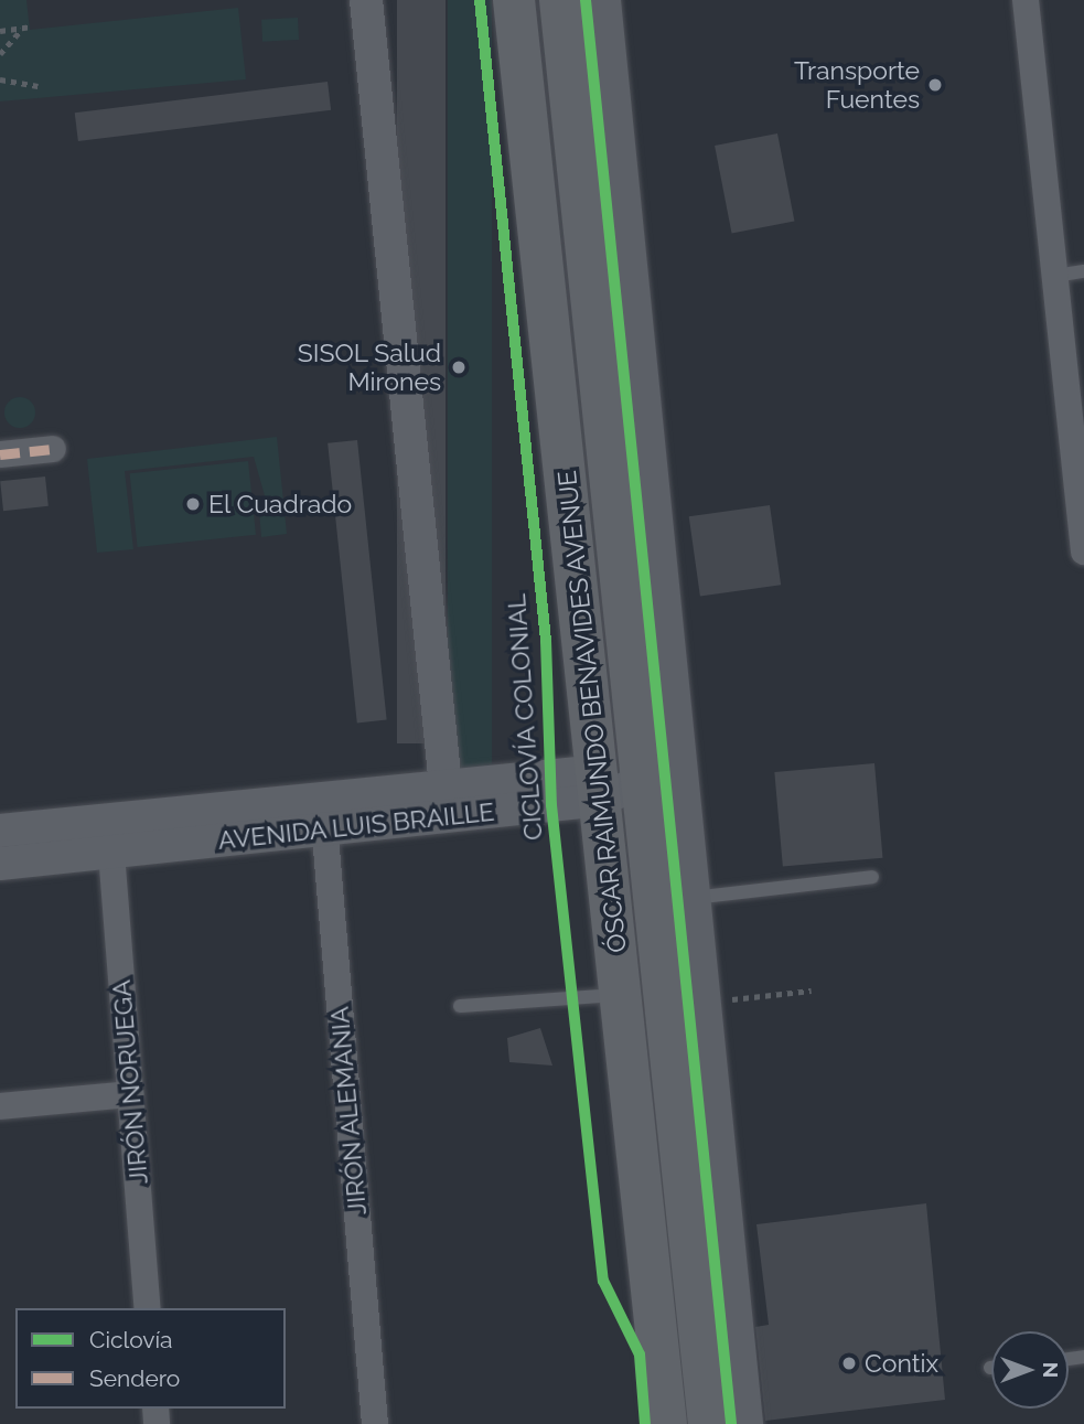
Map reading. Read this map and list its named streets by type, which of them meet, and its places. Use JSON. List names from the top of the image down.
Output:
{
  "streets": {
    "main road": ["ÓSCAR RAIMUNDO BENAVIDES AVENUE"],
    "street": ["AVENIDA LUIS BRAILLE", "JIRÓN NORUEGA", "JIRÓN ALEMANIA"],
    "cycle path": ["CICLOVÍA COLONIAL"]
  },
  "crossings": [
    ["ÓSCAR RAIMUNDO BENAVIDES AVENUE", "AVENIDA LUIS BRAILLE"],
    ["AVENIDA LUIS BRAILLE", "JIRÓN NORUEGA"],
    ["AVENIDA LUIS BRAILLE", "JIRÓN ALEMANIA"]
  ],
  "places": [
    "Transporte Fuentes",
    "SISOL Salud Mirones",
    "El Cuadrado",
    "Contix"
  ],
  "legend": ["Ciclovía", "Sendero"],
  "north": "right"
}
